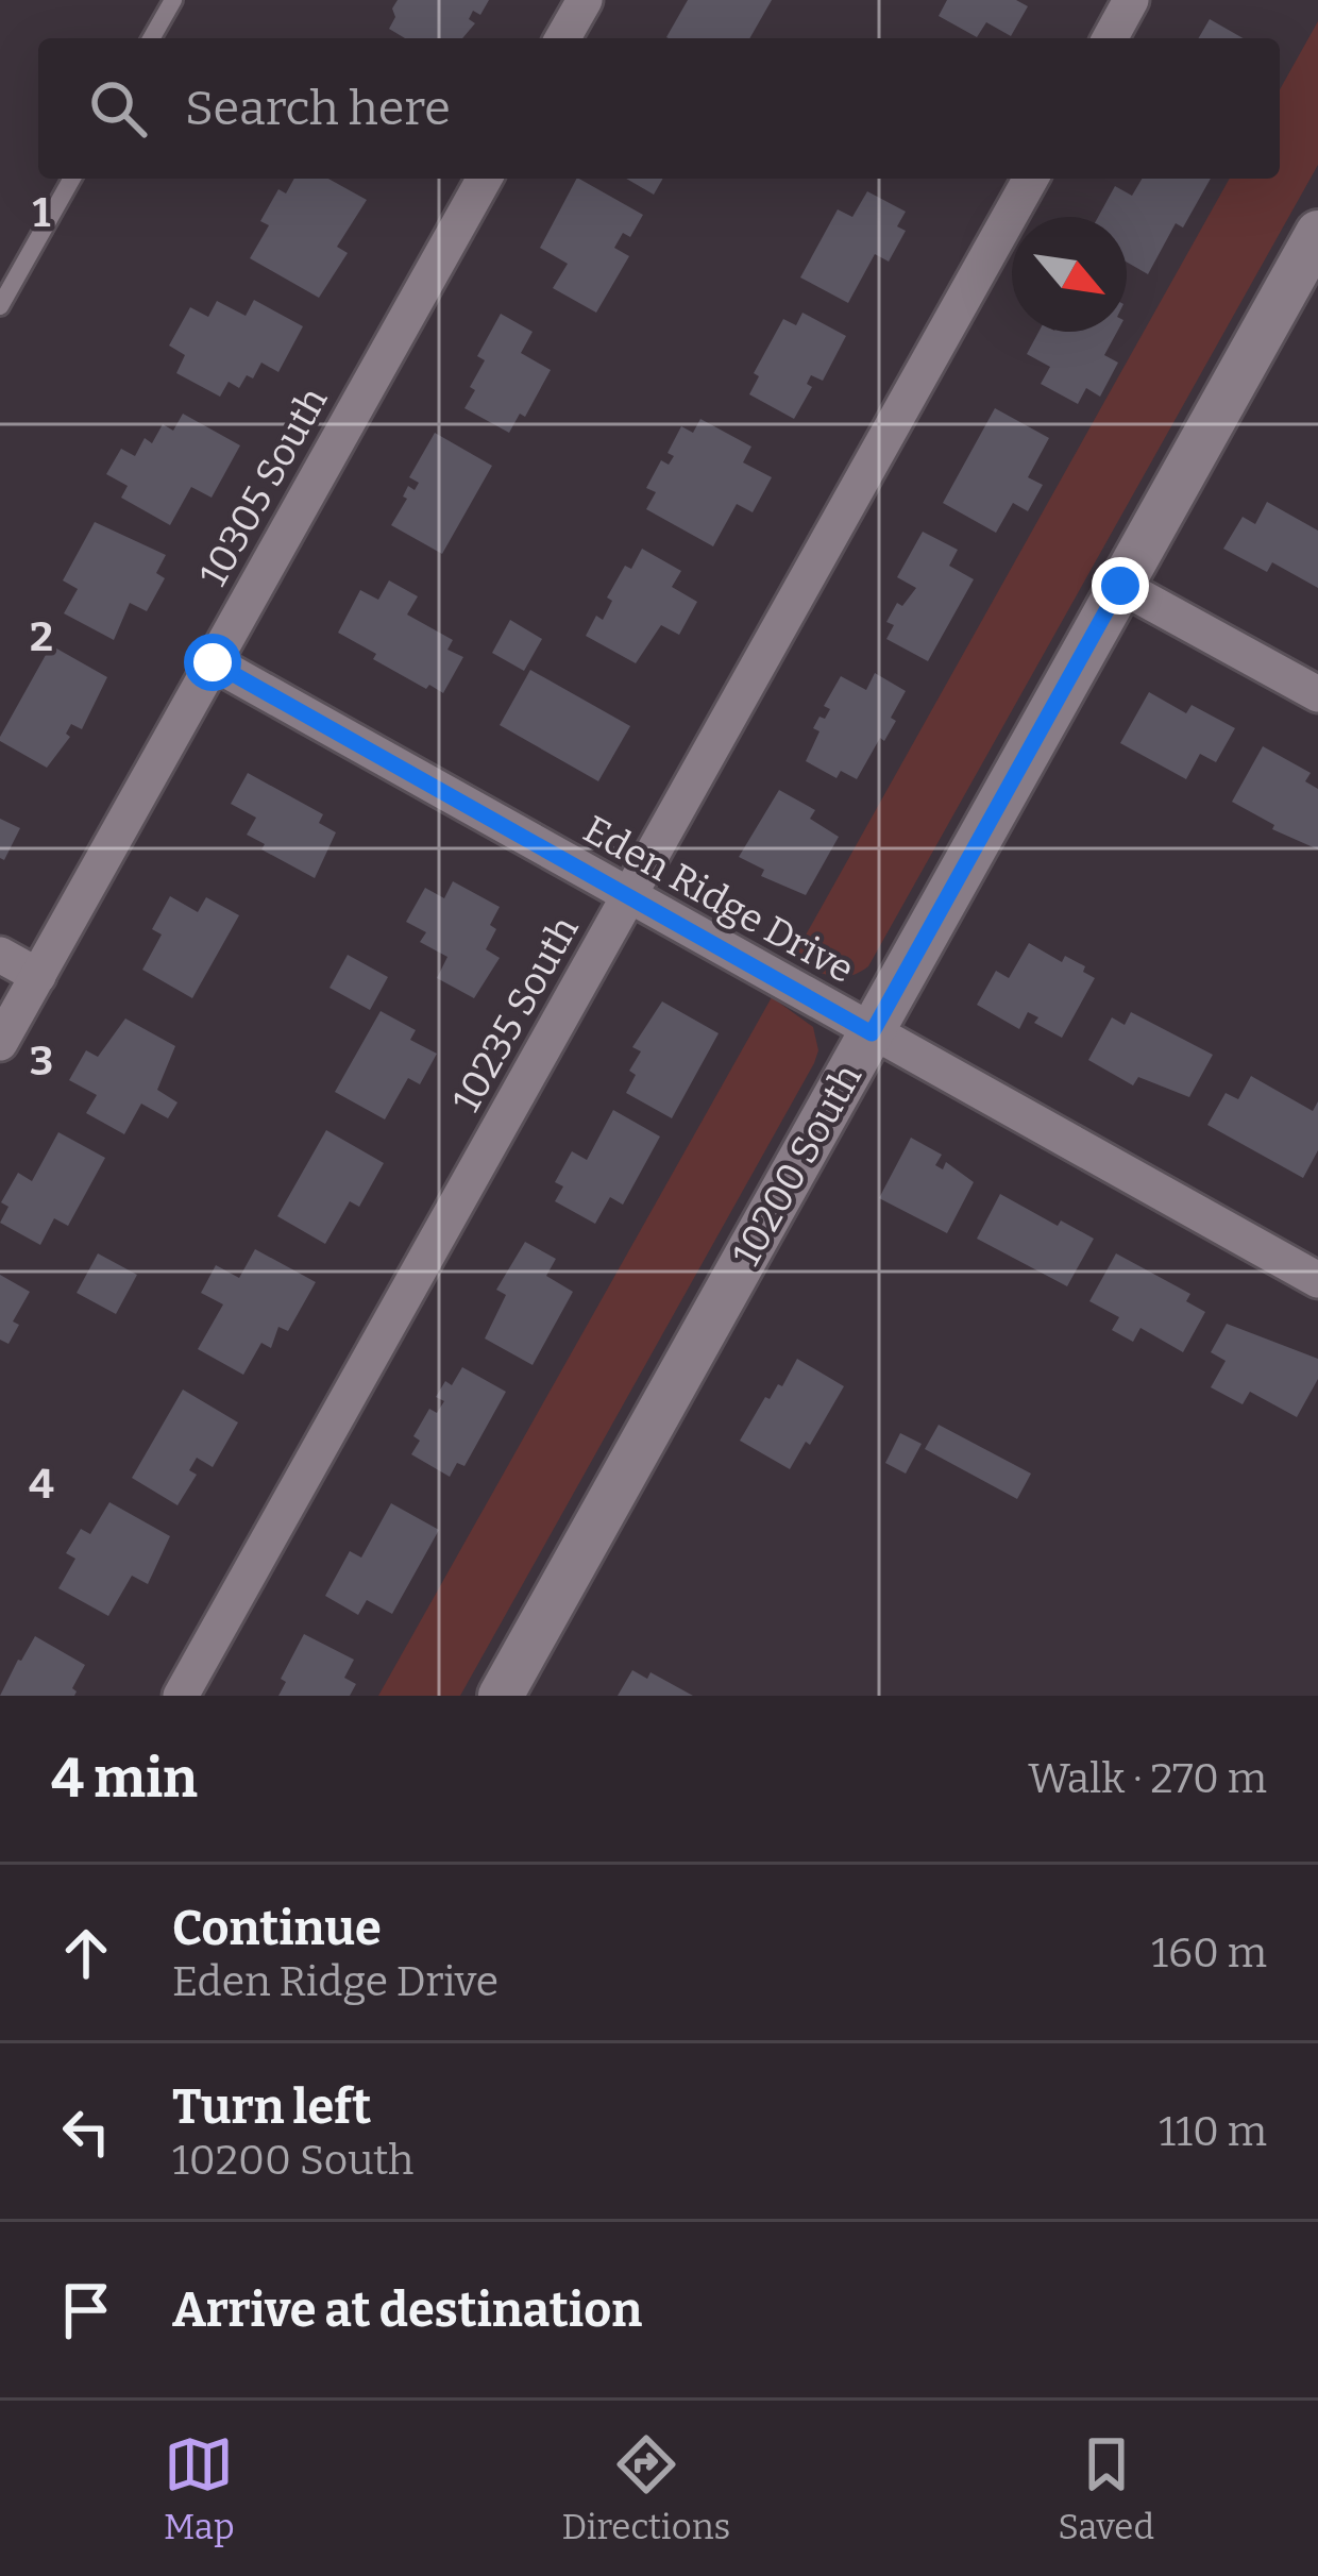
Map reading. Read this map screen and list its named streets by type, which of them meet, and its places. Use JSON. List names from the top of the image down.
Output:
{
  "streets": {
    "street": [
      "10305 South",
      "Eden Ridge Drive",
      "10235 South",
      "10200 South"
    ]
  },
  "crossings": [
    ["10305 South", "Eden Ridge Drive"],
    ["Eden Ridge Drive", "10235 South"],
    ["Eden Ridge Drive", "10200 South"]
  ],
  "north": "bottom right",
  "page": {
    "search": "Search here",
    "heading": ["4 min", "Walk · 270 m"],
    "list": [
      ["Continue", "Eden Ridge Drive", "160 m"],
      ["Turn left", "10200 South", "110 m"],
      "Arrive at destination"
    ],
    "nav": ["Map", "Directions", "Saved"]
  },
  "grid": {
    "rows": [
      "1",
      "2",
      "3",
      "4"
    ]
  }
}
